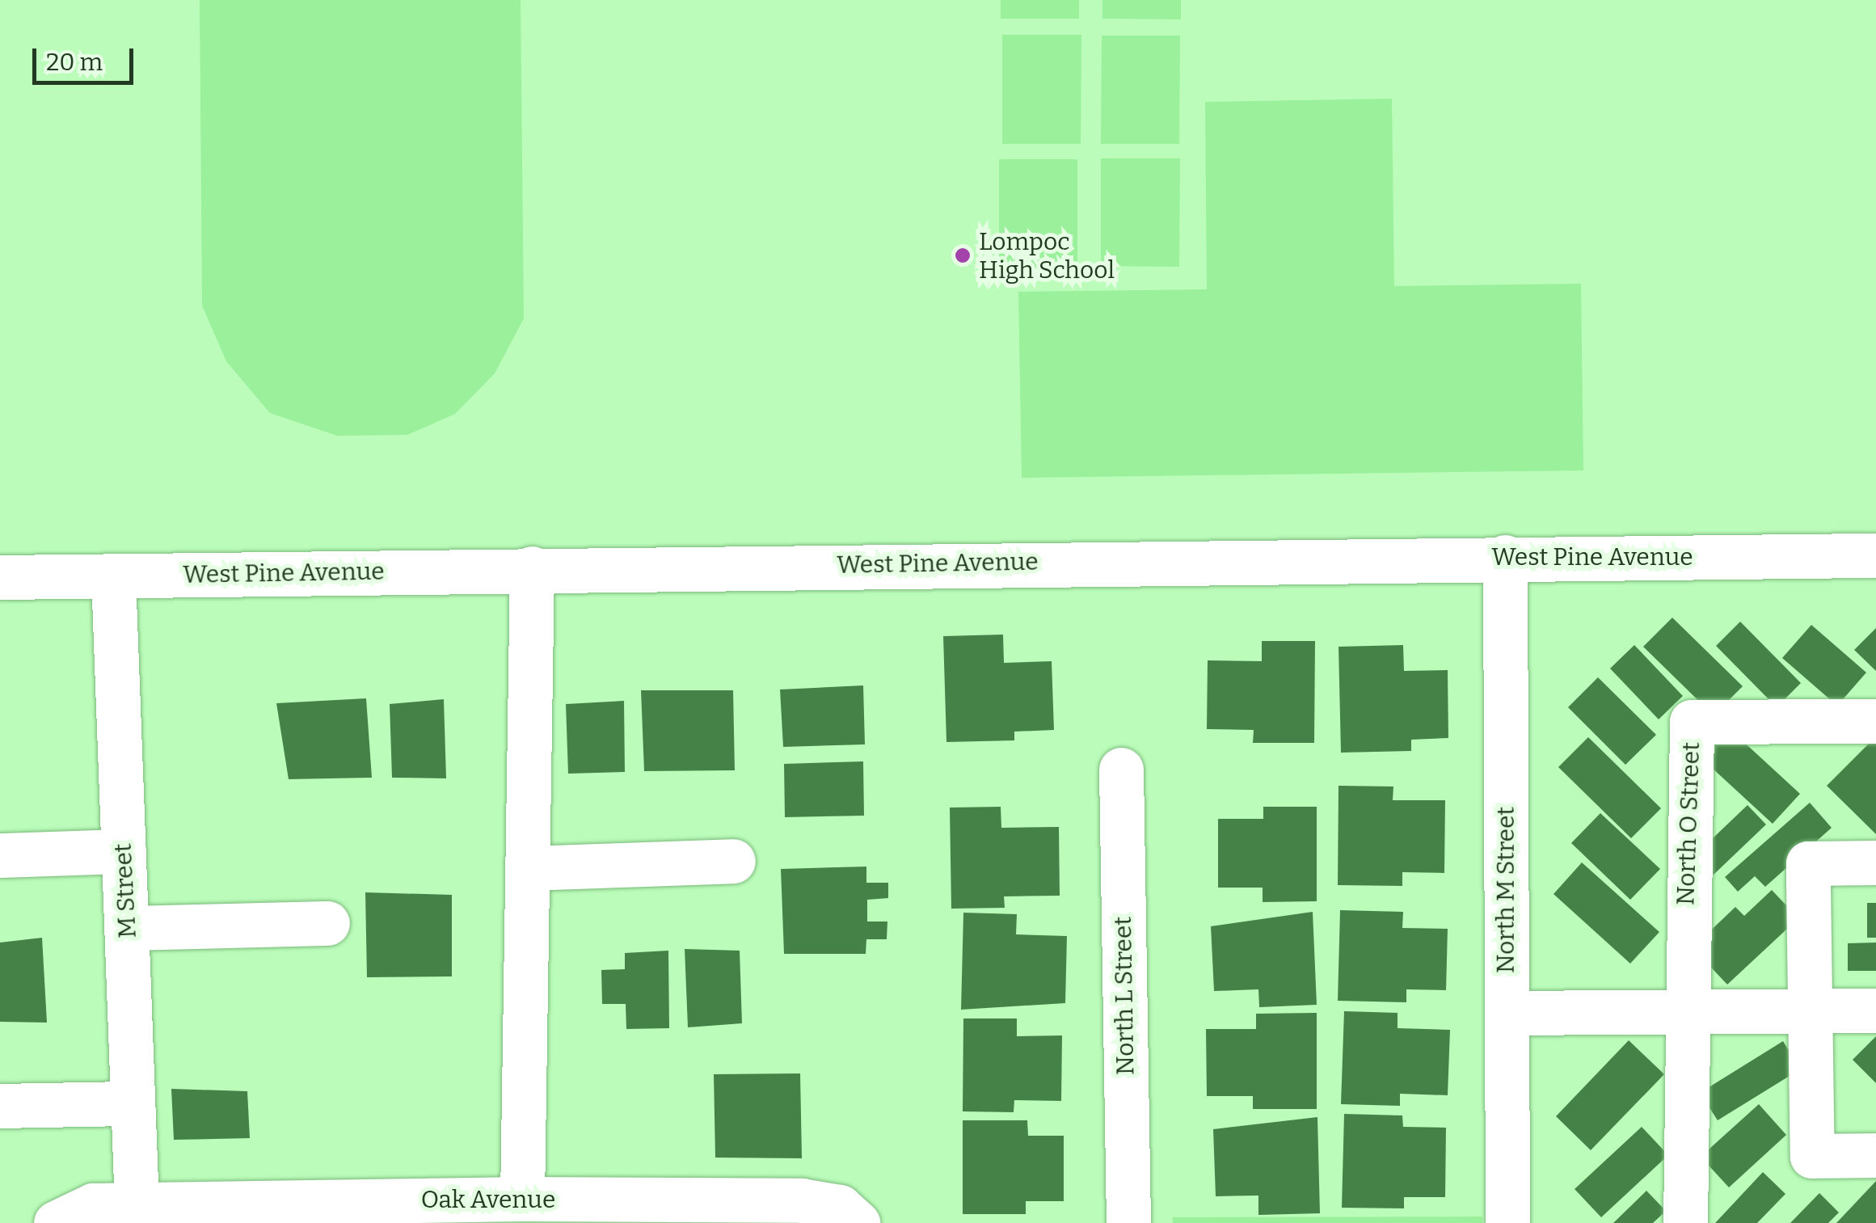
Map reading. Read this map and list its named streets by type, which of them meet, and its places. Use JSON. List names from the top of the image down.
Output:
{
  "streets": {
    "street": [
      "West Pine Avenue",
      "North O Street",
      "North M Street",
      "M Street",
      "North L Street",
      "Oak Avenue"
    ]
  },
  "crossings": [
    ["West Pine Avenue", "North M Street"],
    ["West Pine Avenue", "M Street"],
    ["M Street", "Oak Avenue"]
  ],
  "places": ["Lompoc High School"],
  "scale_bar": "20 m"
}
